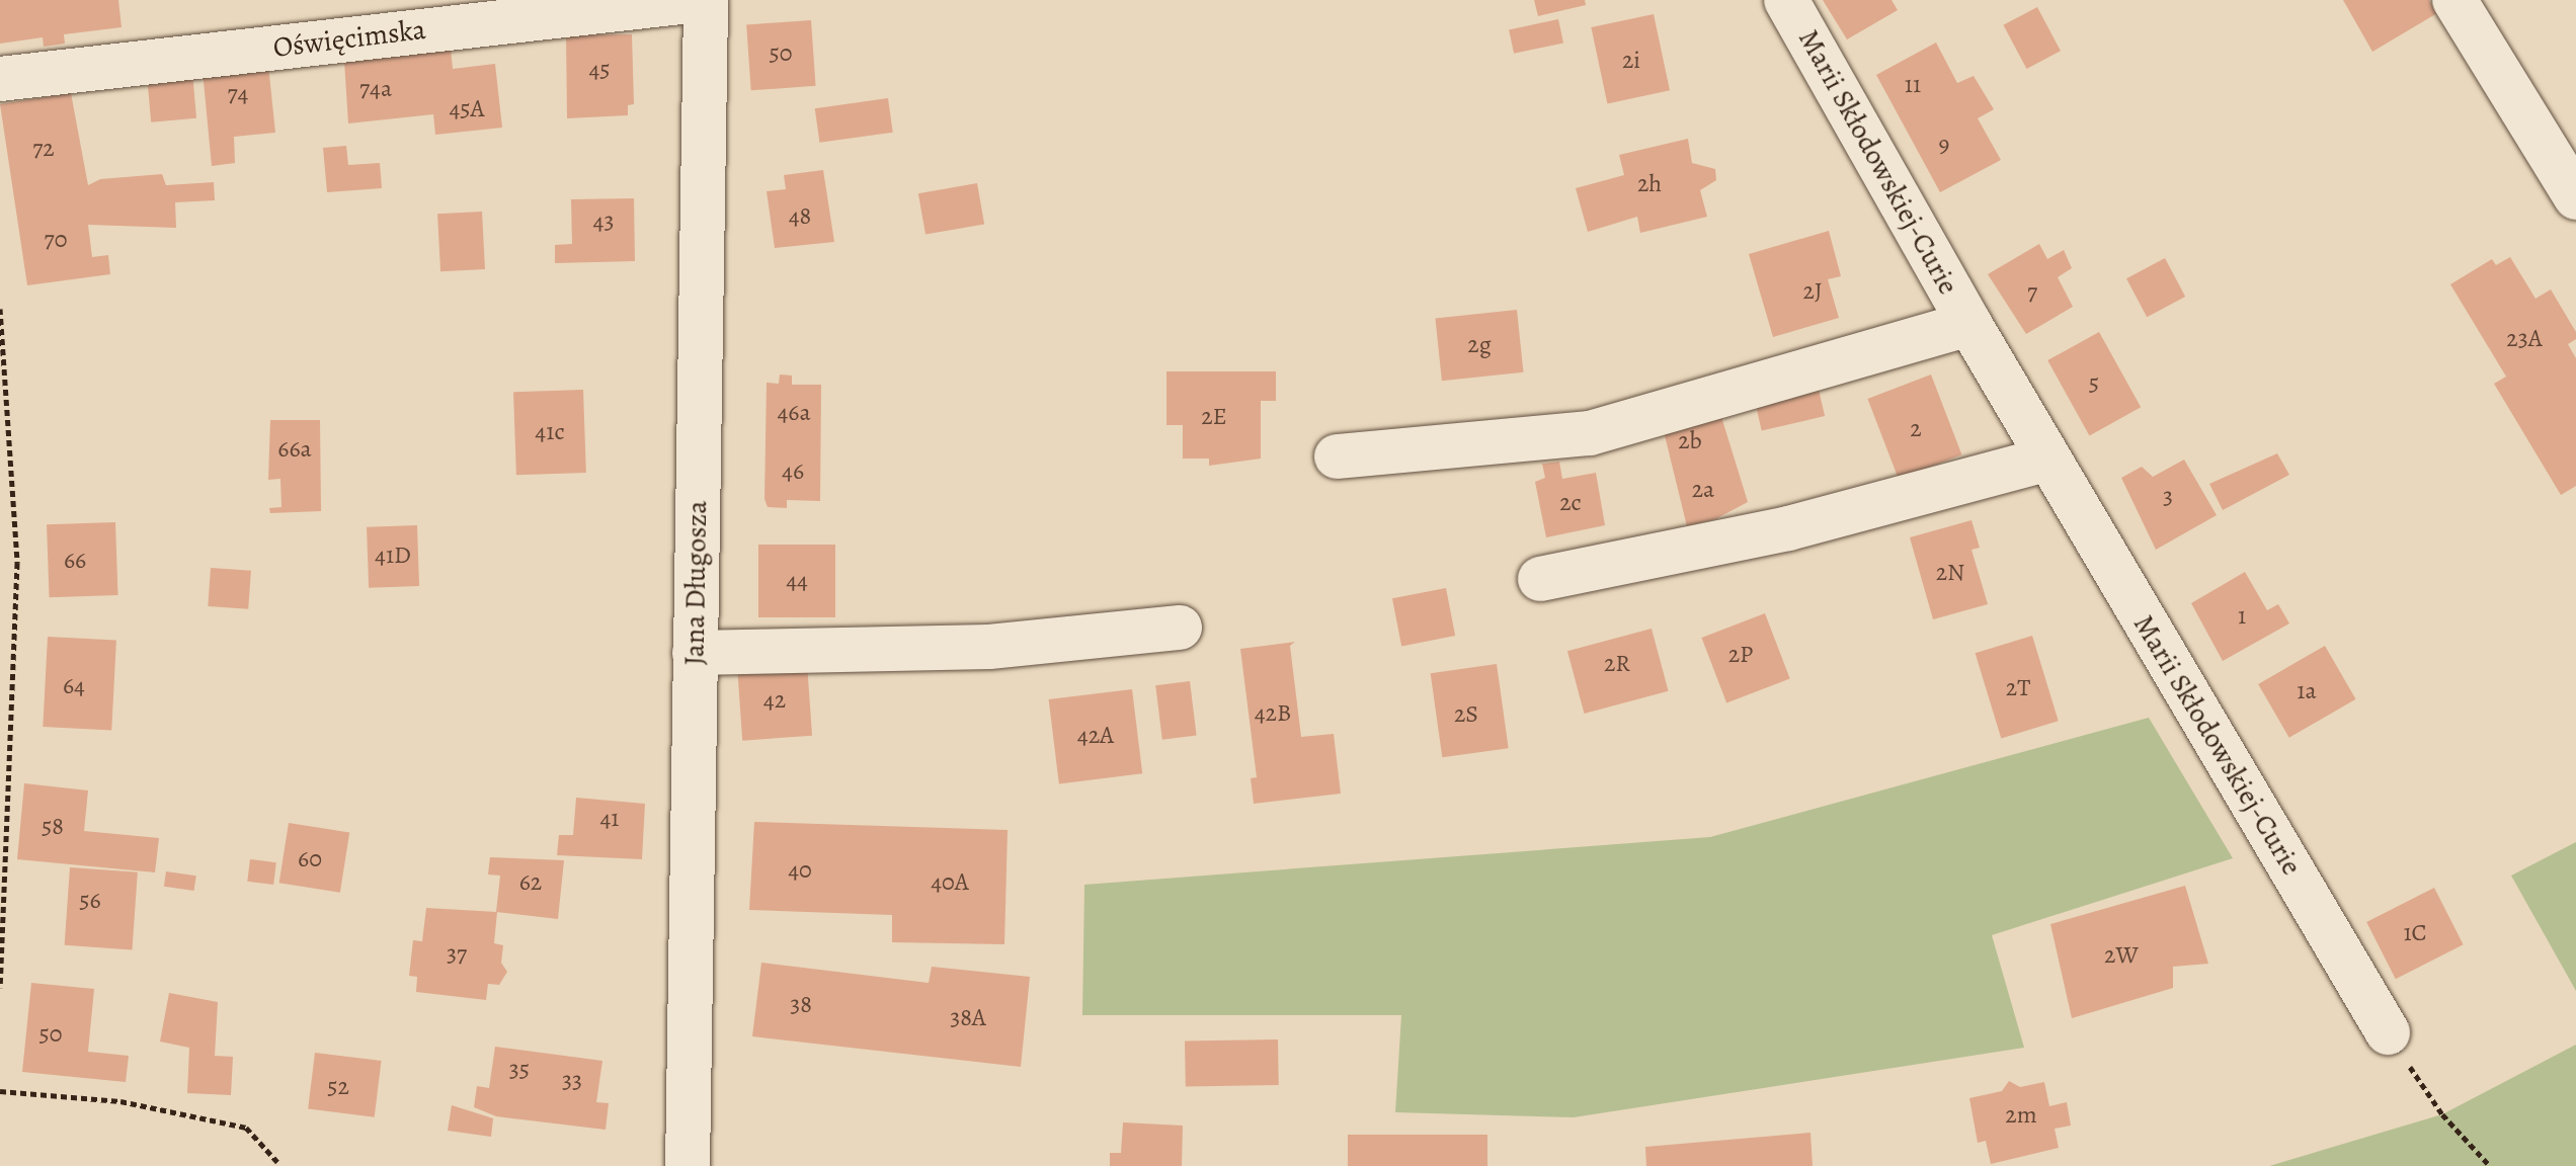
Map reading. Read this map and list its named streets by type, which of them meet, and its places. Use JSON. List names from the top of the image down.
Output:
{
  "streets": {
    "street": ["Oświęcimska", "Marii Skłodowskiej-Curie", "Jana Długosza"]
  },
  "house_numbers": [
    "50",
    "2i",
    "45",
    "11",
    "74a",
    "74",
    "45A",
    "9",
    "72",
    "2h",
    "48",
    "43",
    "70",
    "2J",
    "7",
    "23A",
    "2g",
    "5",
    "46a",
    "2E",
    "2",
    "41c",
    "2b",
    "66a",
    "46",
    "2a",
    "3",
    "2c",
    "41D",
    "66",
    "2N",
    "44",
    "1",
    "2P",
    "2R",
    "64",
    "2T",
    "1a",
    "42",
    "42B",
    "2S",
    "42A",
    "41",
    "58",
    "60",
    "40",
    "62",
    "40A",
    "56",
    "1C",
    "37",
    "2W",
    "38",
    "38A",
    "50",
    "35",
    "33",
    "52",
    "2m"
  ]
}
